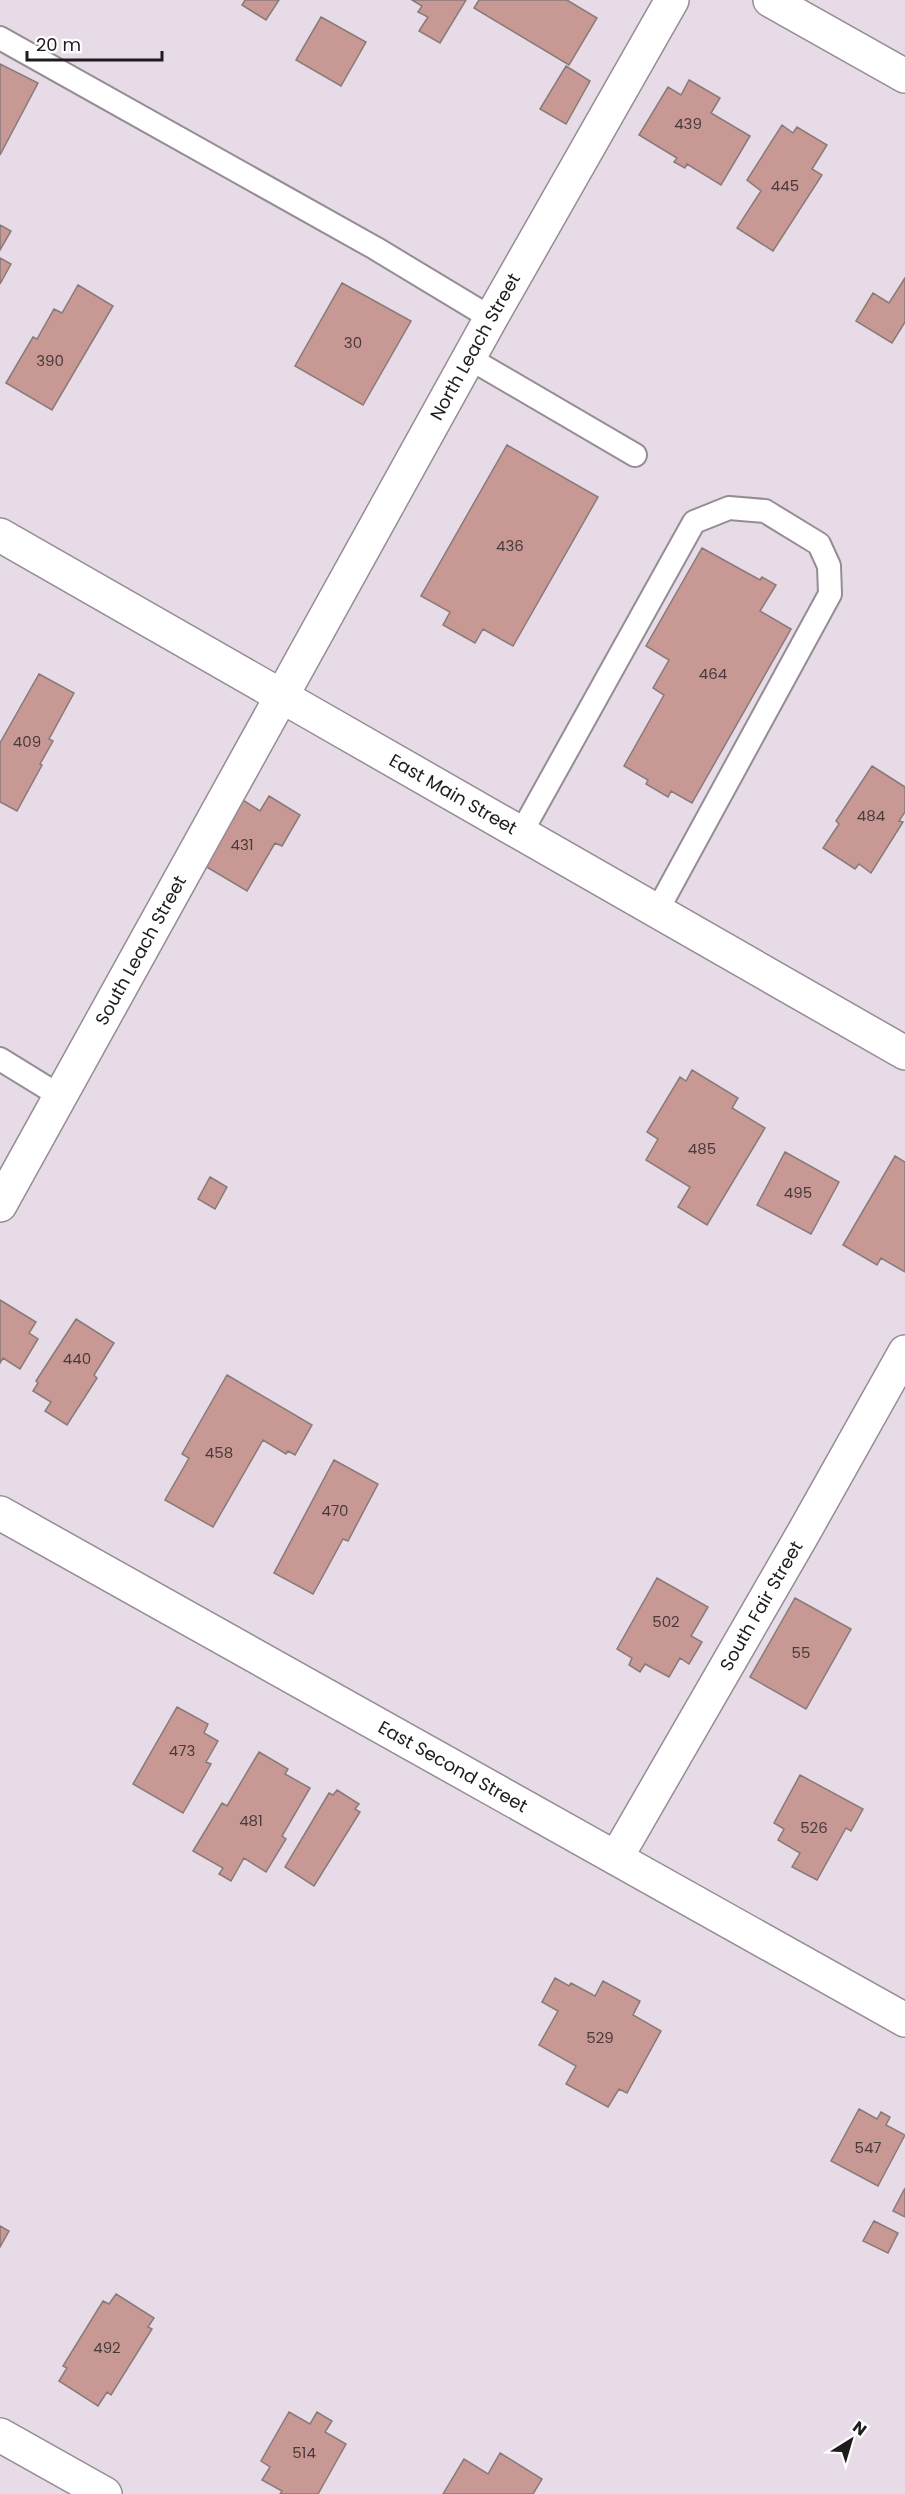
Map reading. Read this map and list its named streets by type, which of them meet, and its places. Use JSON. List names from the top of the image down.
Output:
{
  "streets": {
    "street": [
      "North Leach Street",
      "East Main Street",
      "South Leach Street",
      "South Fair Street",
      "East Second Street"
    ]
  },
  "crossings": [
    ["North Leach Street", "East Main Street"],
    ["North Leach Street", "South Leach Street"],
    ["East Main Street", "South Leach Street"],
    ["South Fair Street", "East Second Street"]
  ],
  "house_numbers": [
    "439",
    "445",
    "30",
    "390",
    "436",
    "464",
    "409",
    "484",
    "431",
    "485",
    "495",
    "440",
    "458",
    "470",
    "502",
    "55",
    "473",
    "481",
    "526",
    "529",
    "547",
    "492",
    "514"
  ],
  "scale_bar": "20 m",
  "north": "top right"
}
